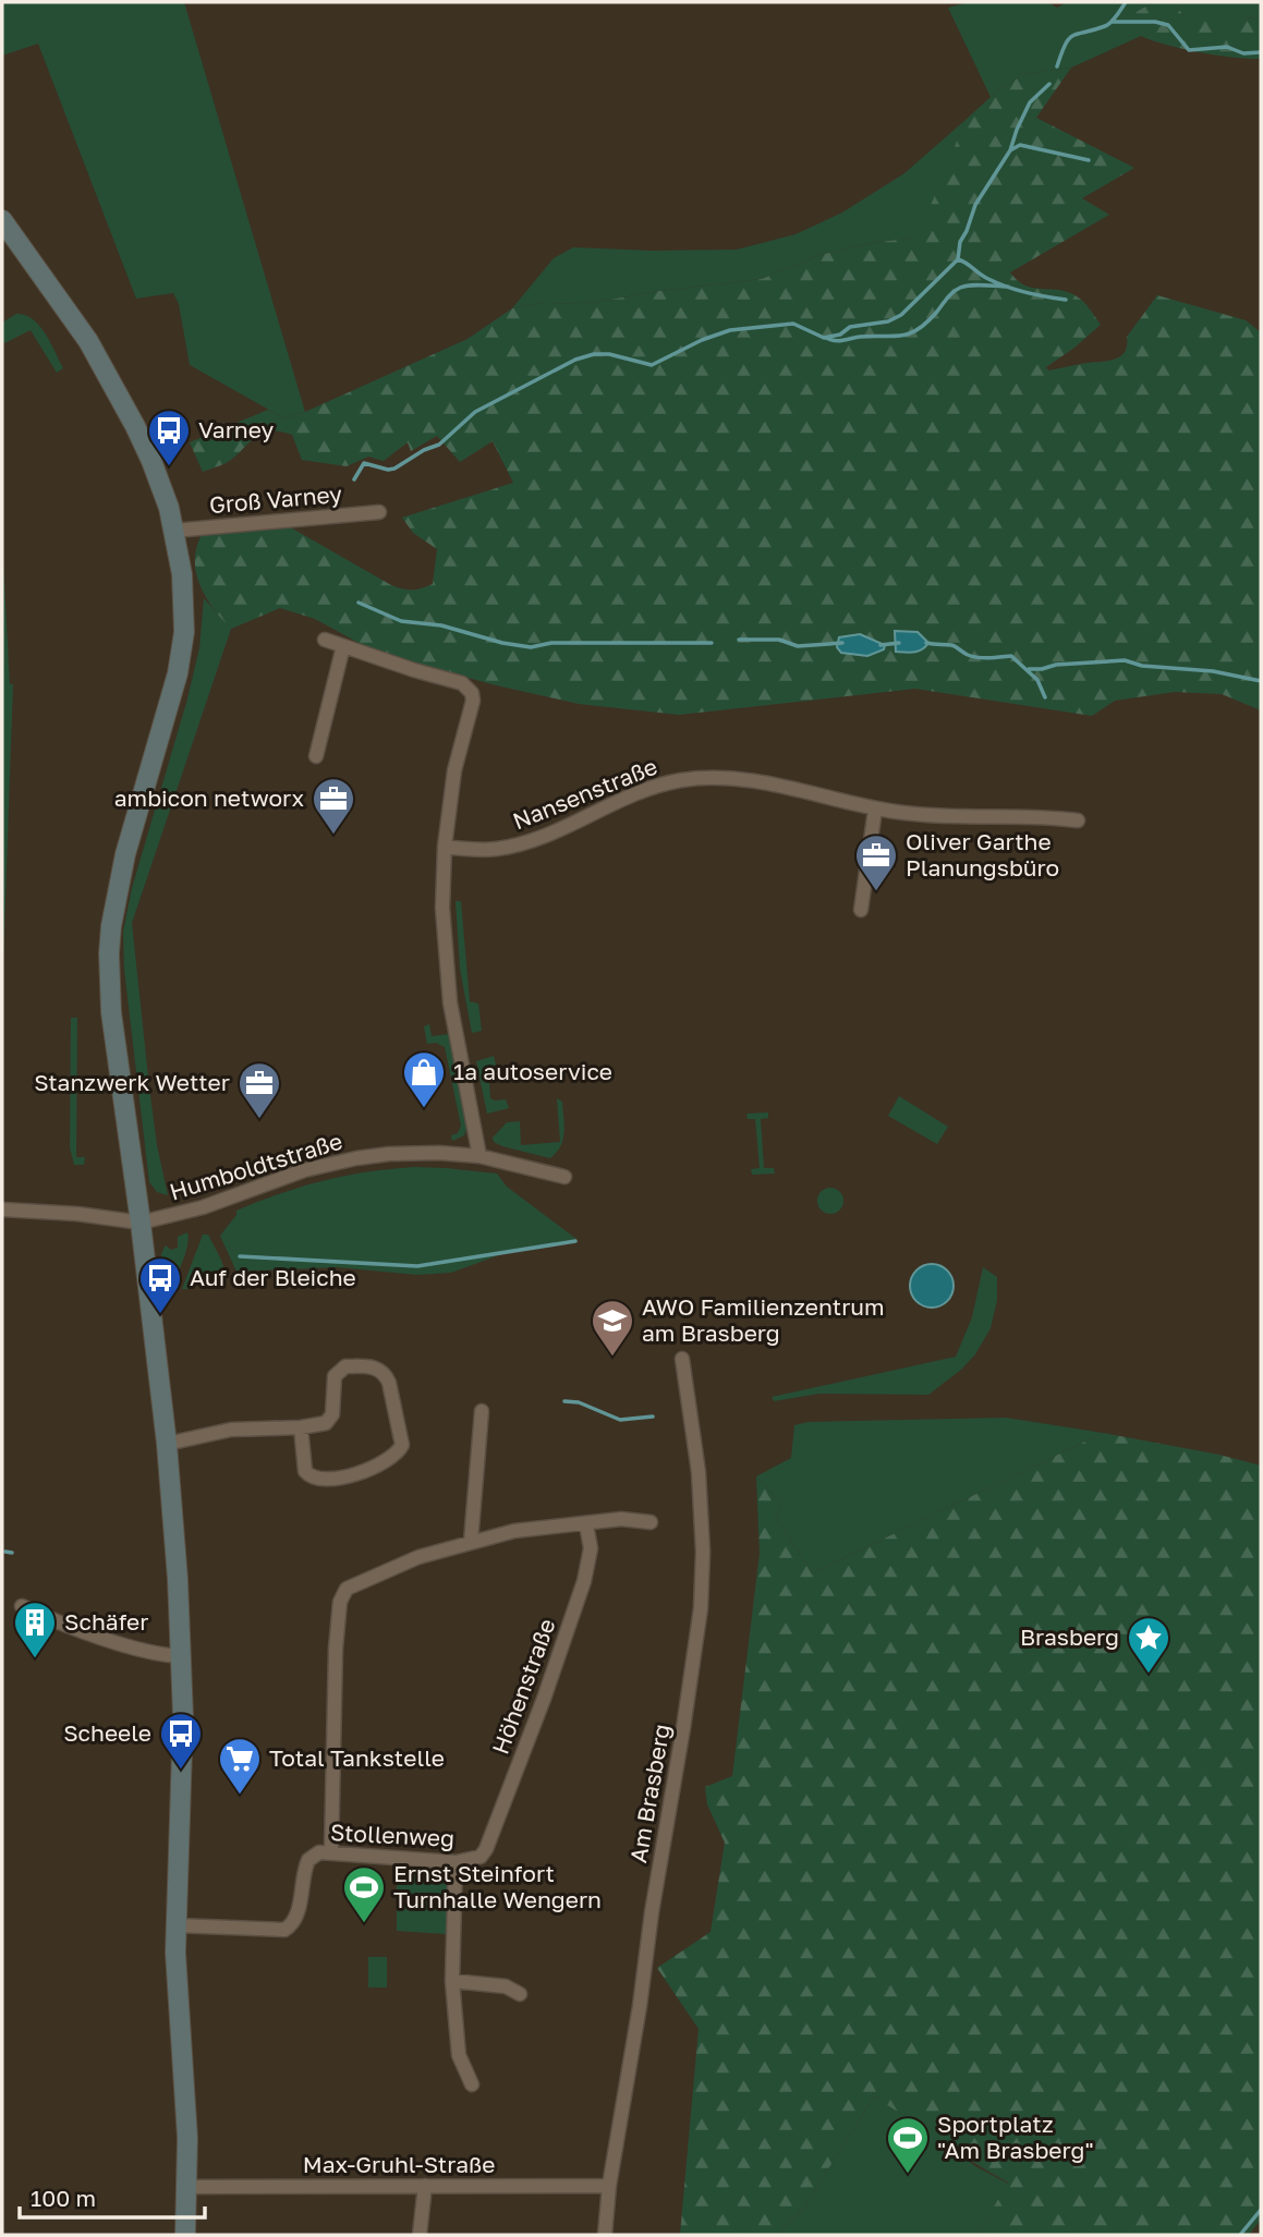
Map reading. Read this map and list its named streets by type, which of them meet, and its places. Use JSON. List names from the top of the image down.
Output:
{
  "streets": {
    "street": [
      "Groß Varney",
      "Nansenstraße",
      "Humboldtstraße",
      "Höhenstraße",
      "Am Brasberg",
      "Stollenweg",
      "Max-Gruhl-Straße"
    ]
  },
  "crossings": [
    ["Höhenstraße", "Stollenweg"],
    ["Am Brasberg", "Max-Gruhl-Straße"]
  ],
  "places": {
    "bus stop": ["Varney", "Auf der Bleiche", "Scheele"],
    "office": ["ambicon networx", "Oliver Garthe Planungsbüro", "Stanzwerk Wetter"],
    "shop": ["1a autoservice"],
    "school or university": ["AWO Familienzentrum am Brasberg"],
    "building": ["Schäfer"],
    "place": ["Brasberg"],
    "supermarket": ["Total Tankstelle"],
    "sports": ["Ernst Steinfort Turnhalle Wengern", "Sportplatz \"Am Brasberg\""]
  },
  "scale_bar": "100 m"
}
